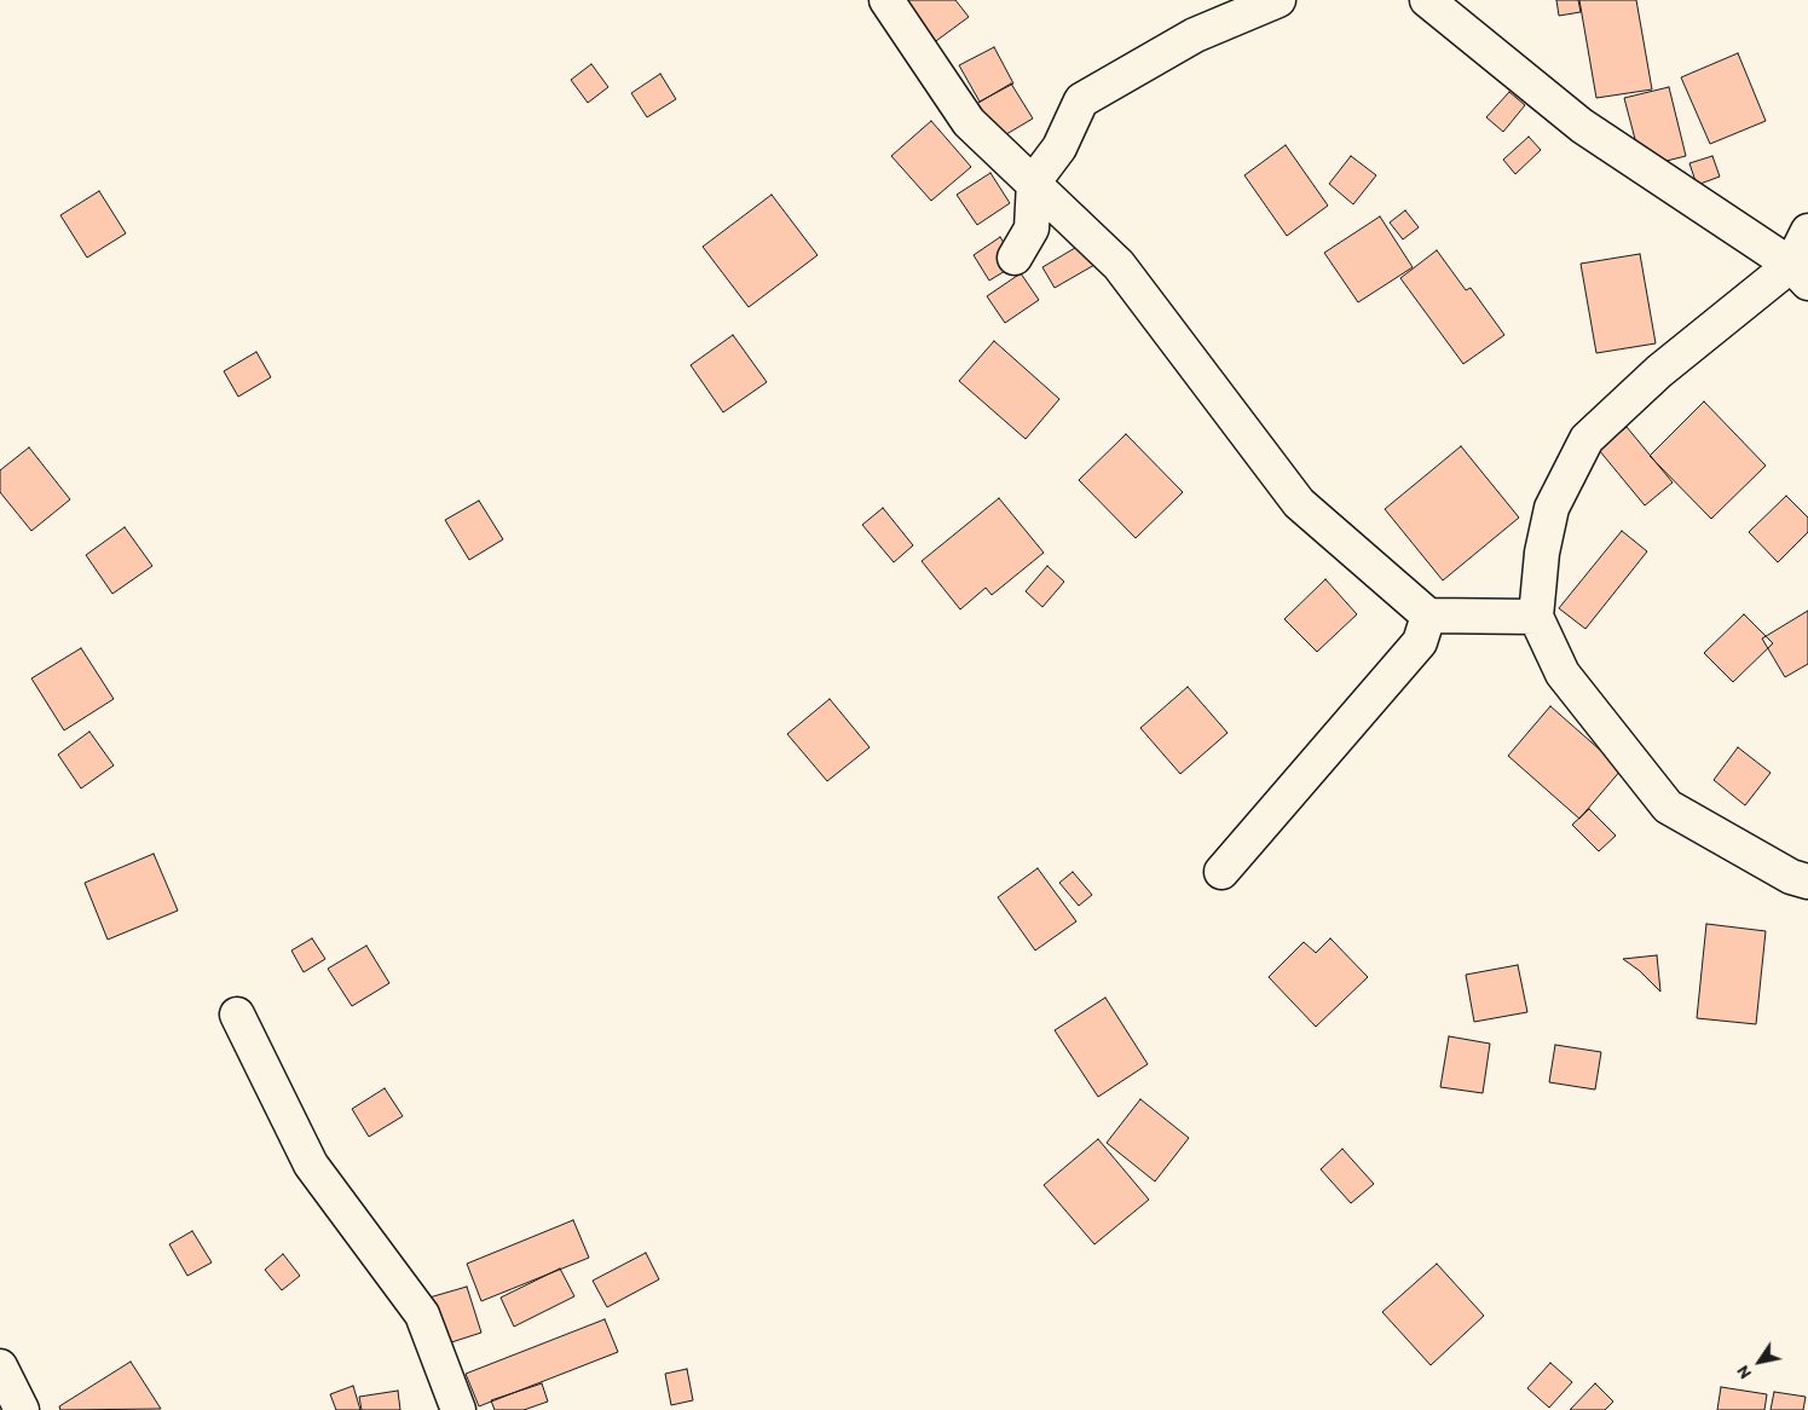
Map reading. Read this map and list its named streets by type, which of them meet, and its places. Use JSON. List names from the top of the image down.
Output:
{
  "north": "bottom left"
}
